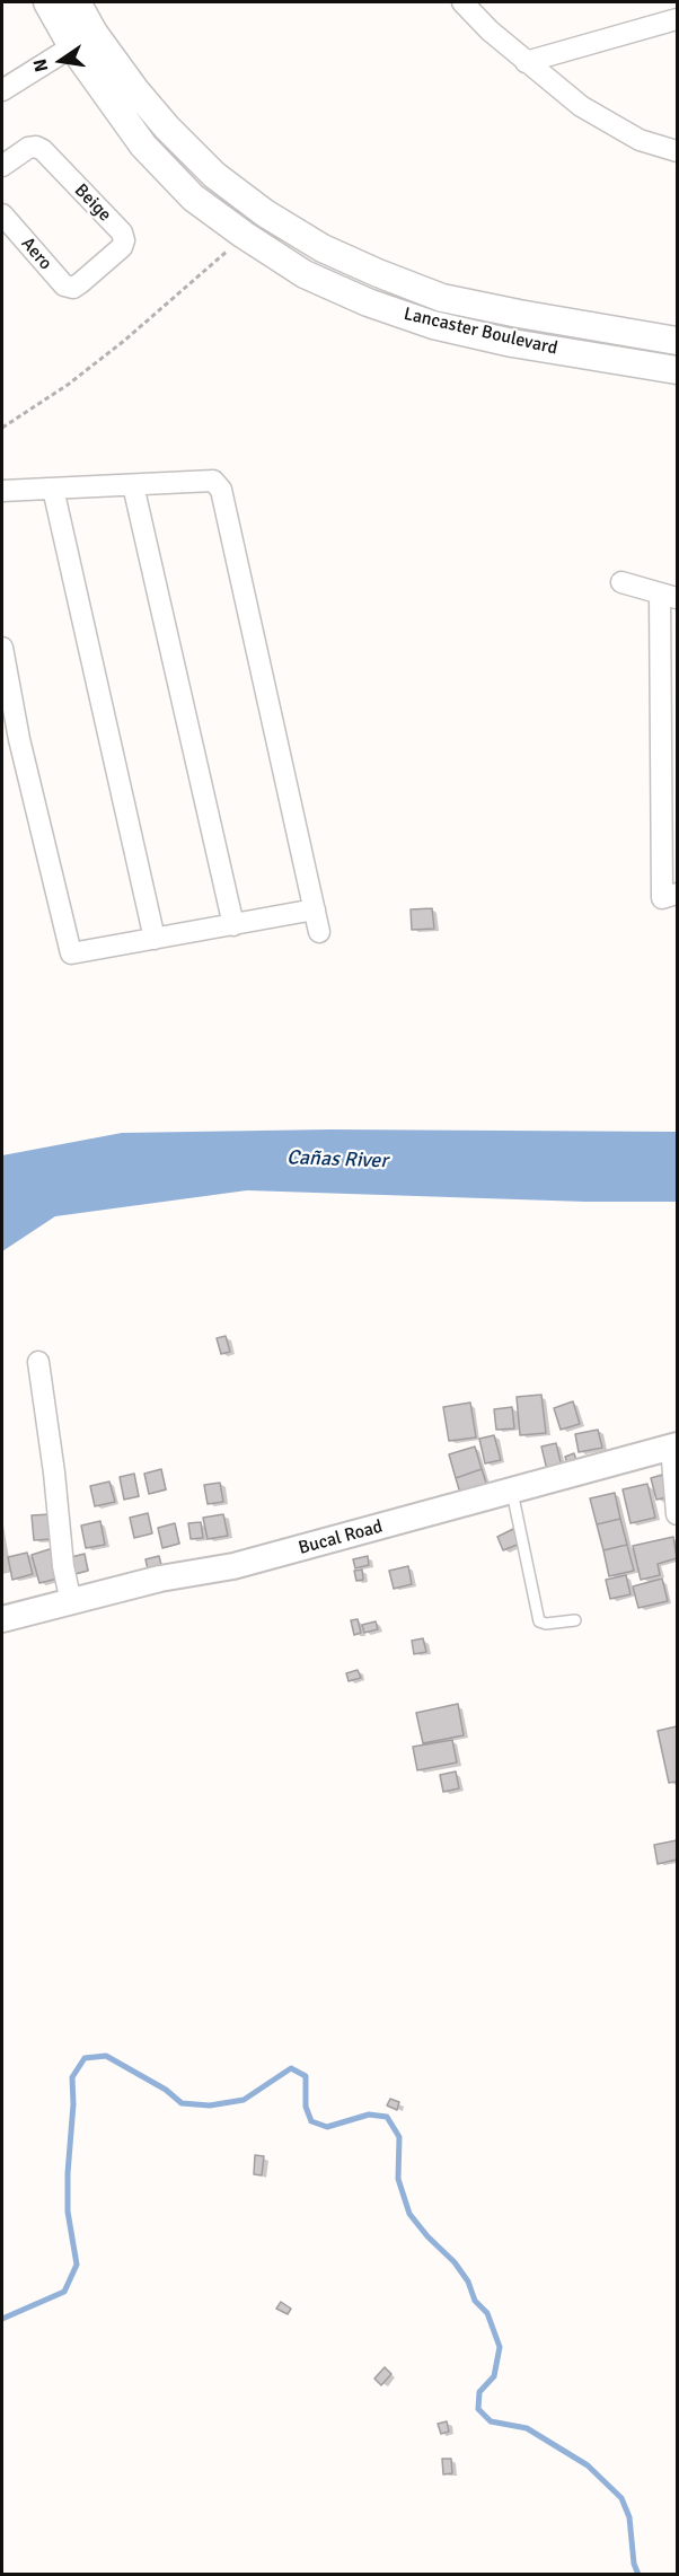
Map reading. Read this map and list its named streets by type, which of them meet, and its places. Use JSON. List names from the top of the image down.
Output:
{
  "streets": {
    "main road": ["Lancaster Boulevard"],
    "street": ["Beige", "Aero", "Bucal Road"]
  },
  "crossings": [
    ["Beige", "Aero"]
  ],
  "water": ["Cañas River"],
  "north": "left"
}
